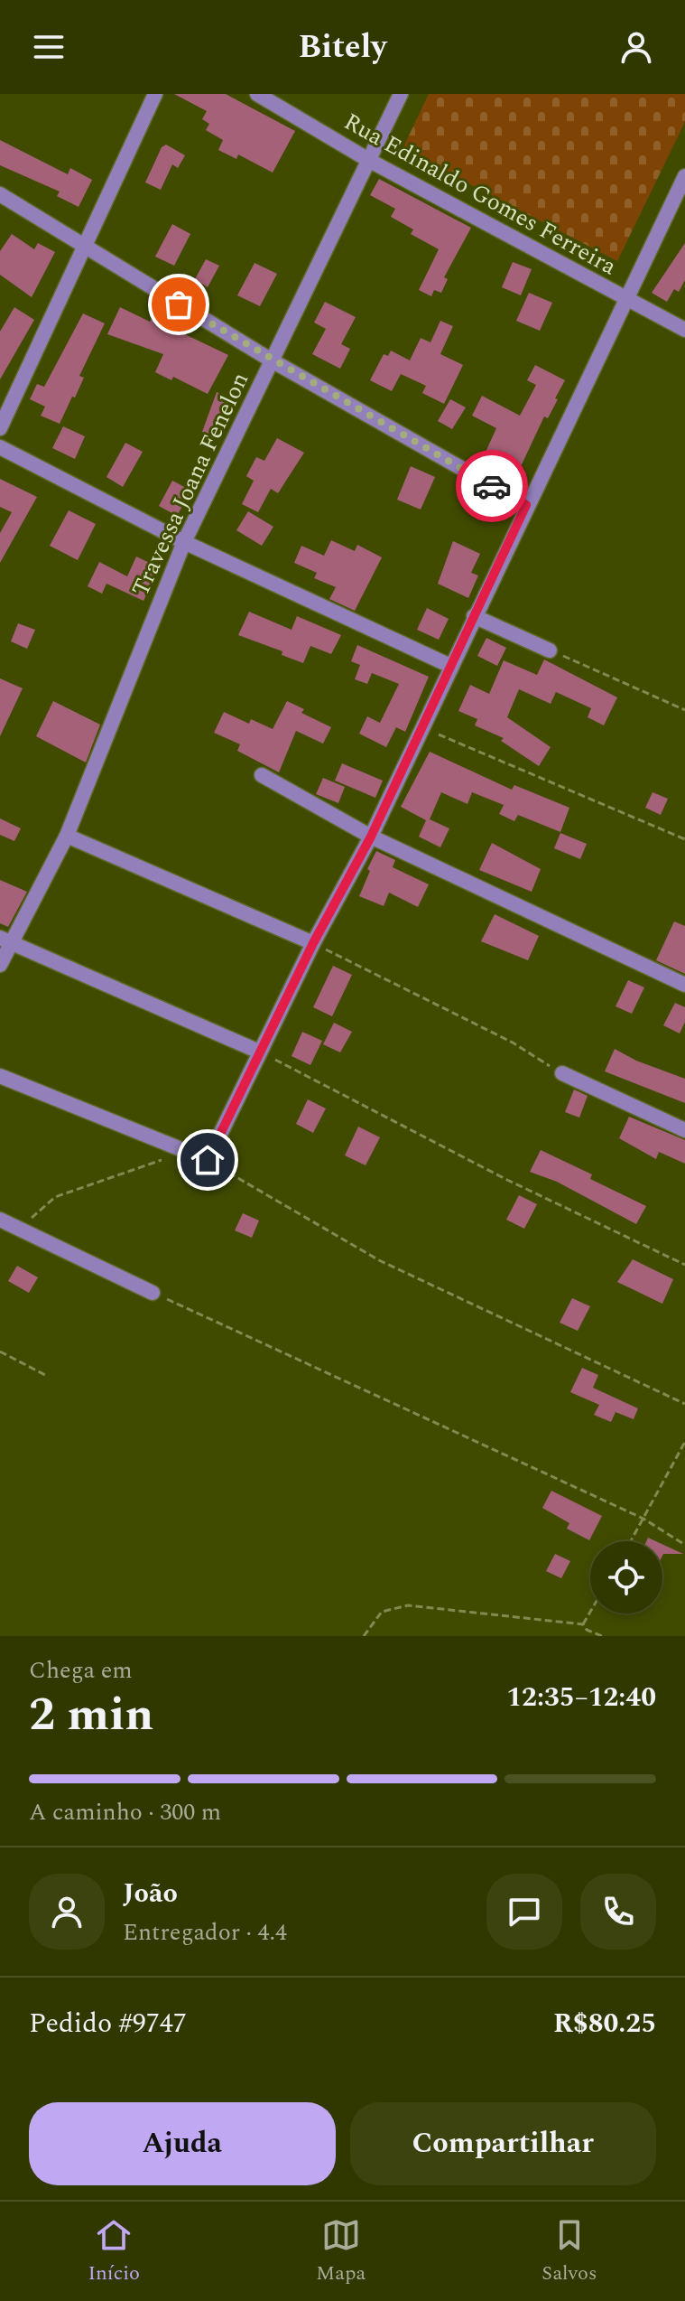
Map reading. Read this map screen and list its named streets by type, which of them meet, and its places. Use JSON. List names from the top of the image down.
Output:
{
  "streets": {
    "street": ["Rua Edinaldo Gomes Ferreira", "Travessa Joana Fenelon"]
  },
  "crossings": [
    ["Rua Edinaldo Gomes Ferreira", "Travessa Joana Fenelon"]
  ],
  "page": {
    "header": "Bitely",
    "heading": ["2 min", "Chega em", "12:35–12:40"],
    "panel": [
      "João",
      "Entregador · 4.4",
      "Pedido #9747",
      "R$80.25"
    ],
    "bar": "A caminho · 300 m",
    "buttons": ["Ajuda", "Compartilhar"],
    "tabs": ["Início", "Mapa", "Salvos"]
  }
}
